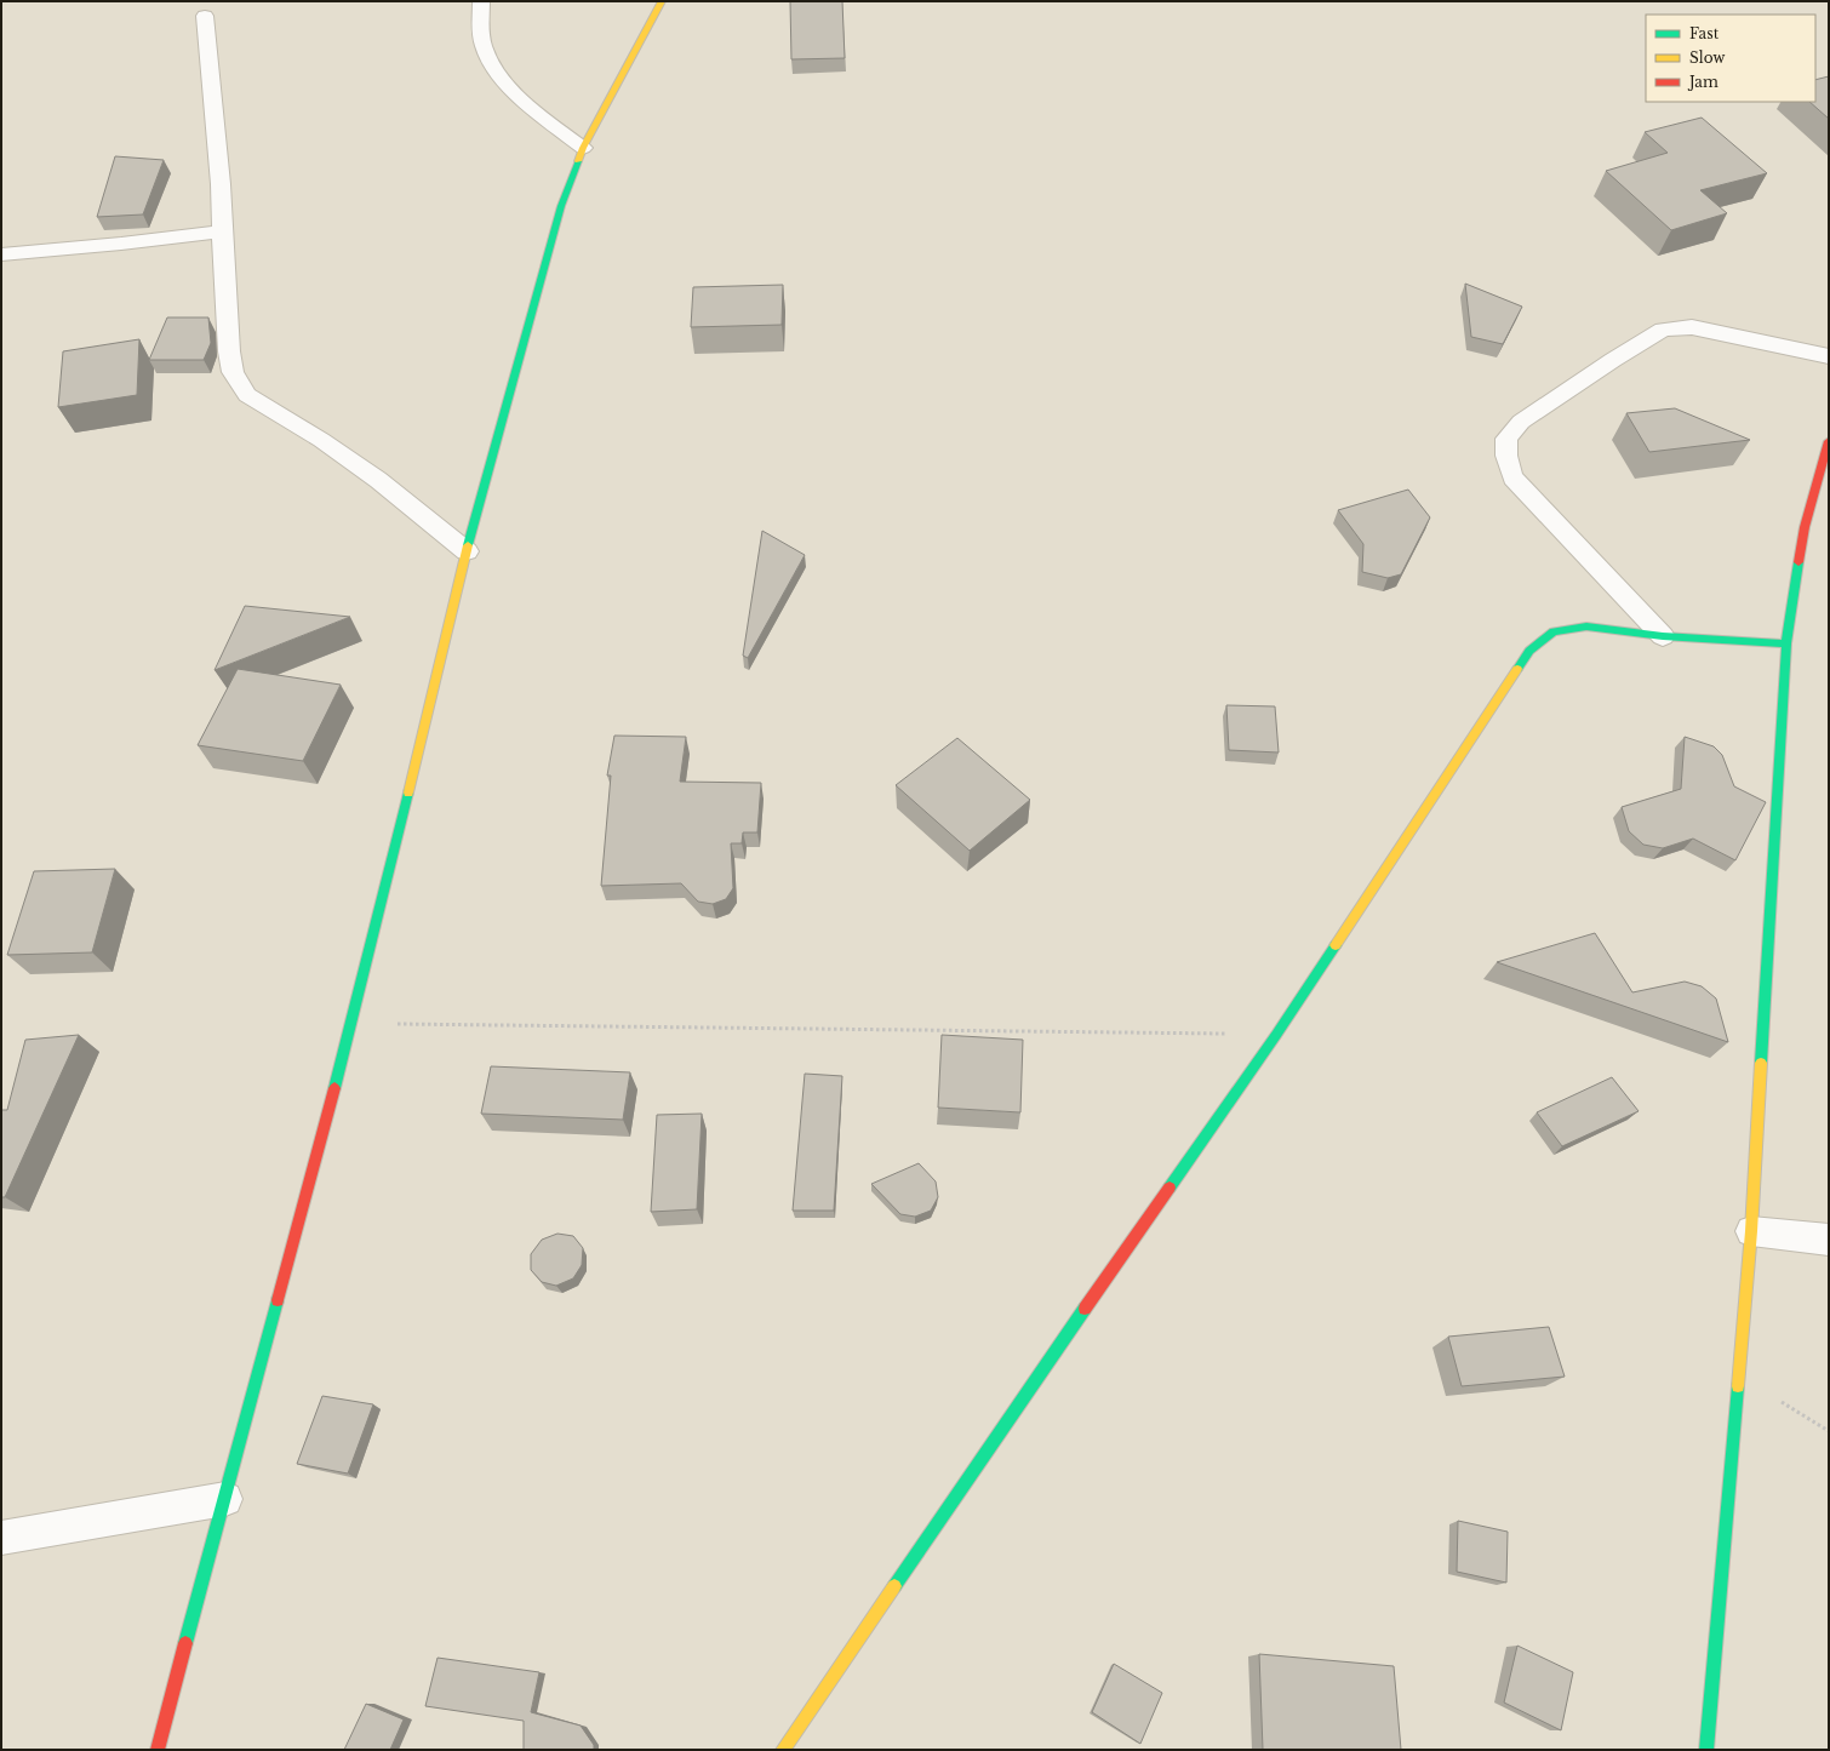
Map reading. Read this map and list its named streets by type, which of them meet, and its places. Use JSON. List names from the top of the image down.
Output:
{
  "legend": ["Fast", "Slow", "Jam"]
}
